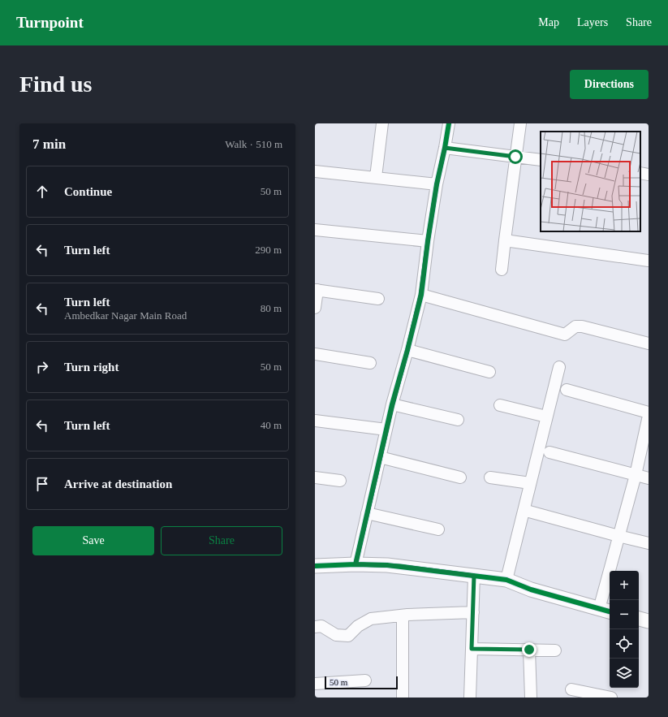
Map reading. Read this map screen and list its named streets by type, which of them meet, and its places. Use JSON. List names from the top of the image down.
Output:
{
  "scale_bar": "50 m",
  "page": {
    "header": "Turnpoint",
    "nav": ["Map", "Layers", "Share"],
    "buttons": [
      "Directions",
      ["Save", "Share"]
    ],
    "title": "Find us",
    "heading": ["7 min", "Walk · 510 m"],
    "list": [
      ["Continue", "50 m"],
      ["Turn left", "290 m"],
      ["Turn left", "Ambedkar Nagar Main Road", "80 m"],
      ["Turn right", "50 m"],
      ["Turn left", "40 m"],
      "Arrive at destination"
    ],
    "map_buttons": ["+", "−"],
    "scale": "50 m"
  }
}
